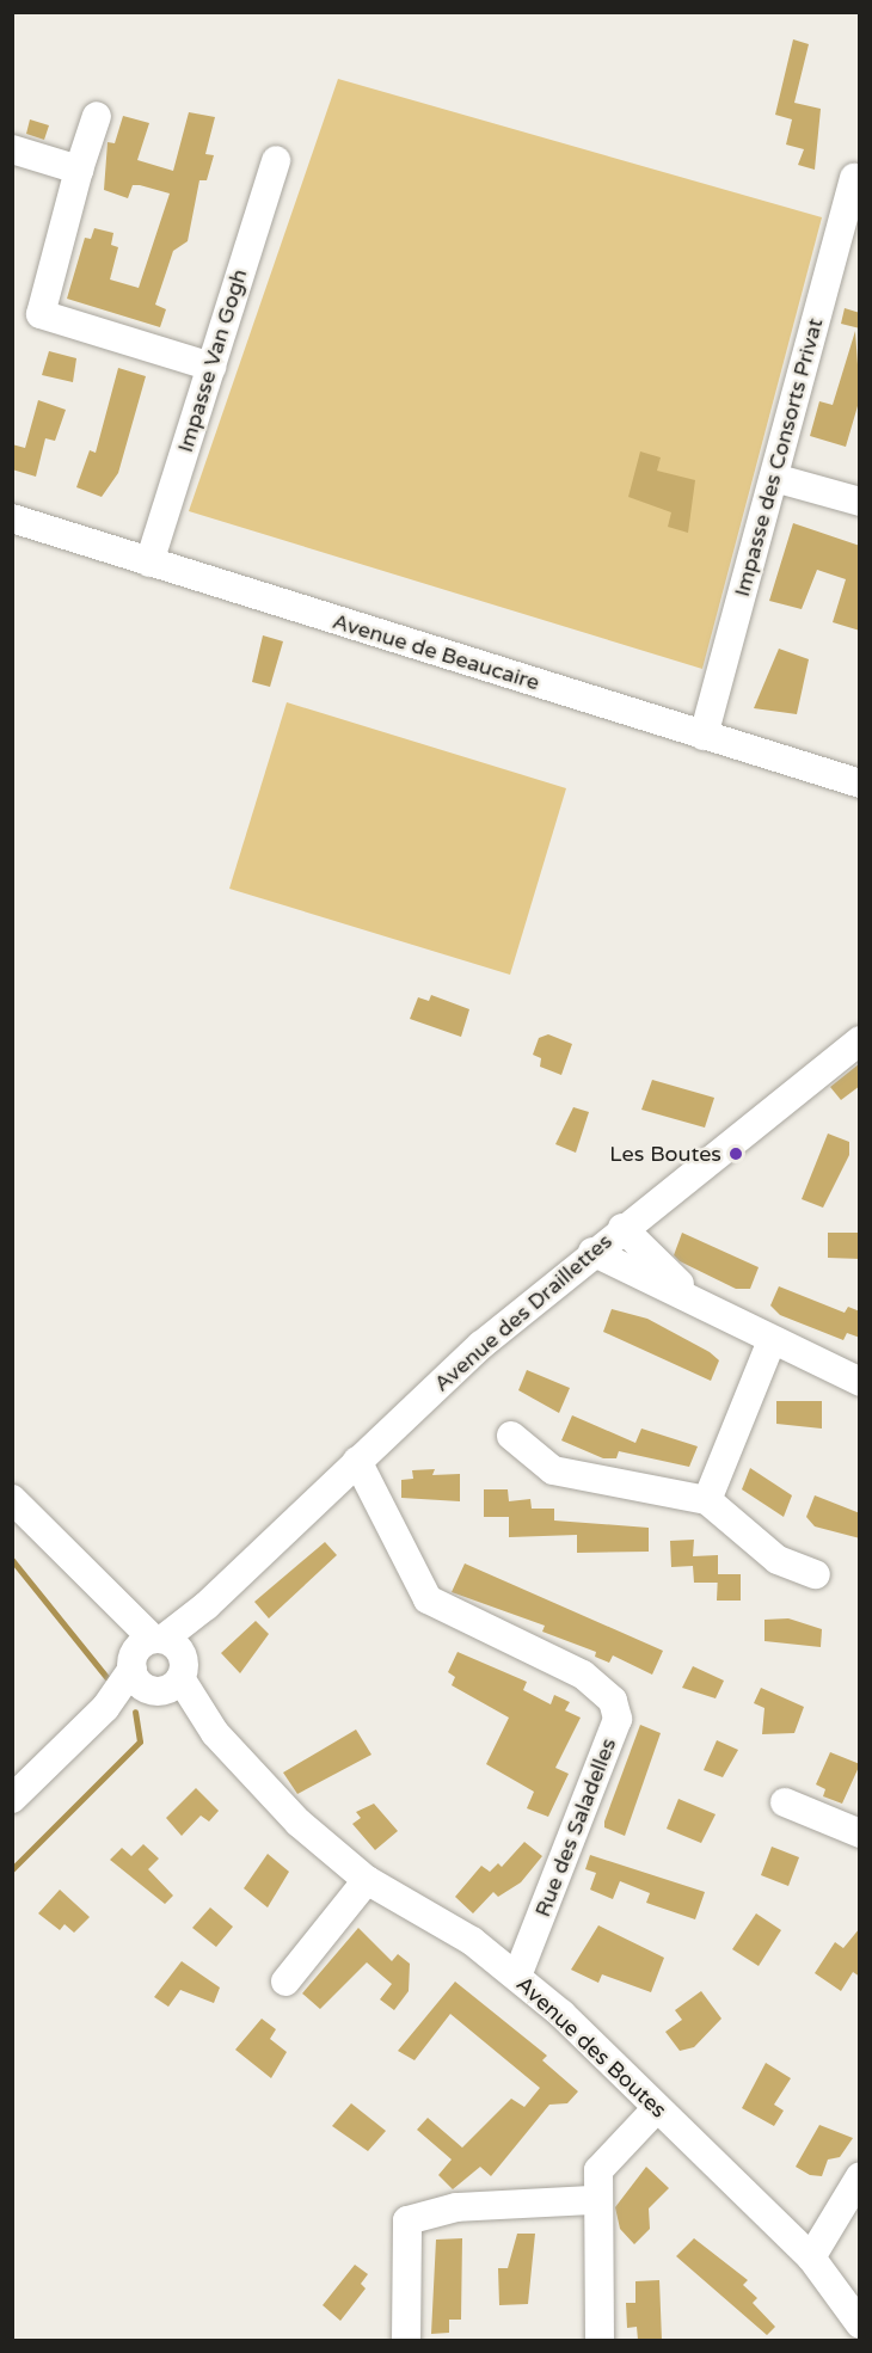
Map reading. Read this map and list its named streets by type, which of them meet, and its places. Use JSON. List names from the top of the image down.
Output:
{
  "streets": {
    "street": [
      "Impasse Van Gogh",
      "Impasse des Consorts Privat",
      "Avenue de Beaucaire",
      "Avenue des Draillettes",
      "Rue des Saladelles",
      "Avenue des Boutes"
    ]
  },
  "crossings": [
    ["Impasse Van Gogh", "Avenue de Beaucaire"],
    ["Impasse des Consorts Privat", "Avenue de Beaucaire"],
    ["Avenue des Draillettes", "Rue des Saladelles"],
    ["Avenue des Draillettes", "Avenue des Boutes"],
    ["Rue des Saladelles", "Avenue des Boutes"]
  ],
  "places": ["Les Boutes"]
}
